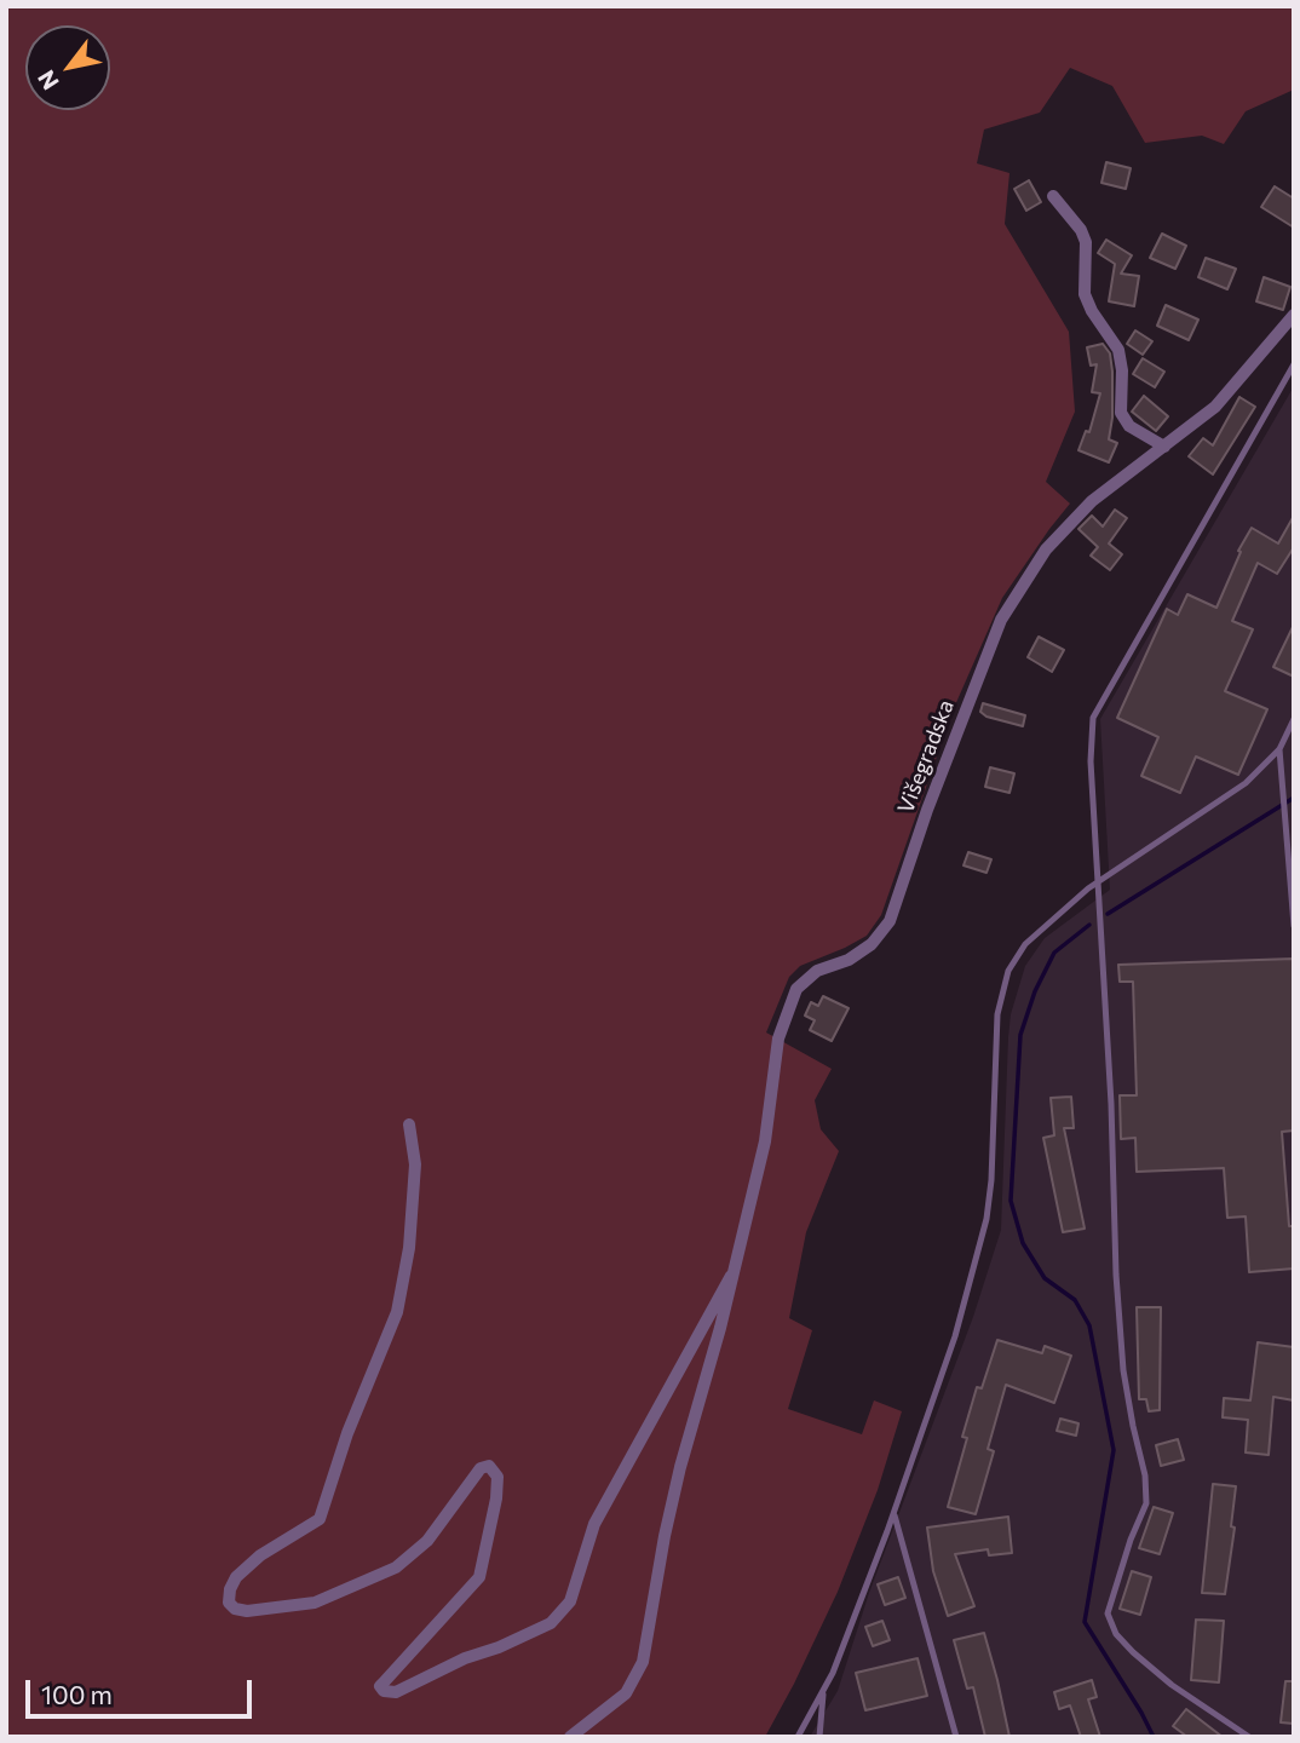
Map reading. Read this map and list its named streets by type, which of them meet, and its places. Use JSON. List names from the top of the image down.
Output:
{
  "streets": {
    "street": ["Višegradska"]
  },
  "scale_bar": "100 m",
  "north": "bottom left"
}
